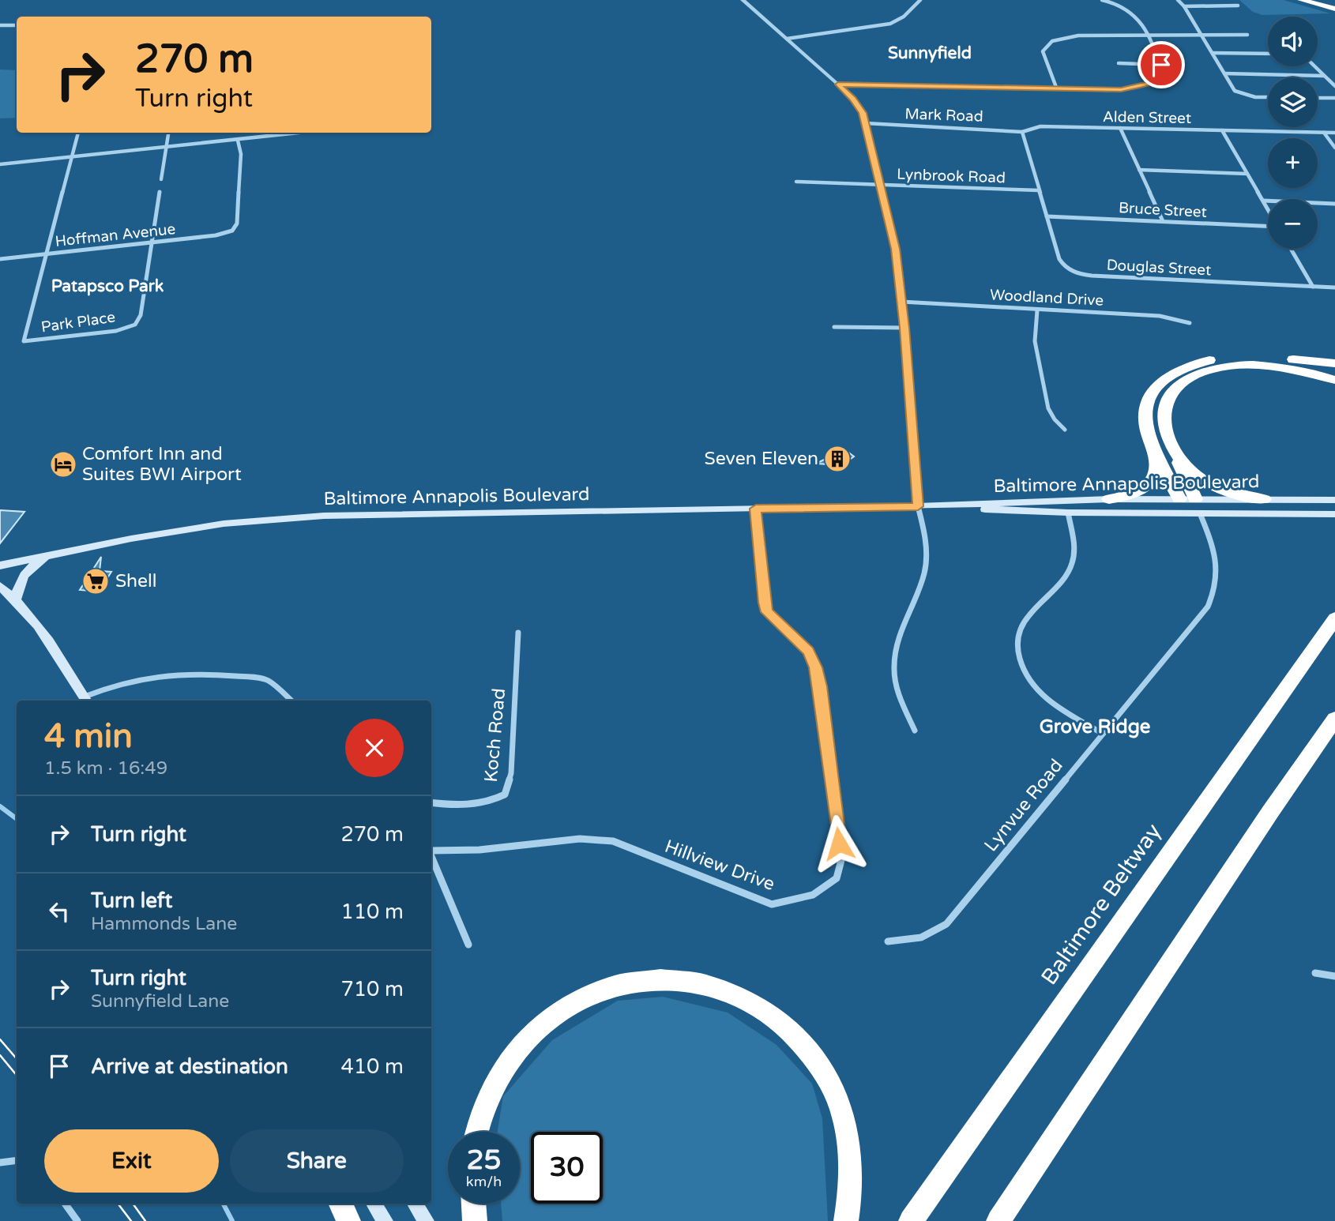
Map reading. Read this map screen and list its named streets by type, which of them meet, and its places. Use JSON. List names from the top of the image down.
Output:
{
  "streets": {
    "highway": ["Baltimore Beltway"],
    "main road": ["Baltimore Annapolis Boulevard"],
    "street": [
      "Mark Road",
      "Alden Street",
      "Lynbrook Road",
      "Bruce Street",
      "Hoffman Avenue",
      "Douglas Street",
      "Woodland Drive",
      "Park Place",
      "Koch Road",
      "Lynvue Road",
      "Hillview Drive"
    ]
  },
  "crossings": [
    ["Mark Road", "Alden Street"],
    ["Lynbrook Road", "Douglas Street"],
    ["Bruce Street", "Douglas Street"],
    ["Hoffman Avenue", "Park Place"],
    ["Baltimore Annapolis Boulevard", "Lynvue Road"],
    ["Baltimore Annapolis Boulevard", "Hillview Drive"]
  ],
  "districts": ["Sunnyfield", "Patapsco Park", "Grove Ridge"],
  "places": {
    "building": ["Seven Eleven"],
    "hotel": ["Comfort Inn and Suites BWI Airport"],
    "supermarket": ["Shell"]
  },
  "page": {
    "map_buttons": ["+", "−"],
    "turn": ["270 m", "Turn right"],
    "heading": ["4 min", "1.5 km · 16:49"],
    "list": [
      {
        "name": "Turn right",
        "value": "270 m"
      },
      {
        "name": "Turn left",
        "note": "Hammonds Lane",
        "value": "110 m"
      },
      {
        "name": "Turn right",
        "note": "Sunnyfield Lane",
        "value": "710 m"
      },
      {
        "name": "Arrive at destination",
        "value": "410 m"
      }
    ],
    "buttons": ["Exit", "Share"],
    "speed": "25 km/h",
    "limit": "30"
  }
}
